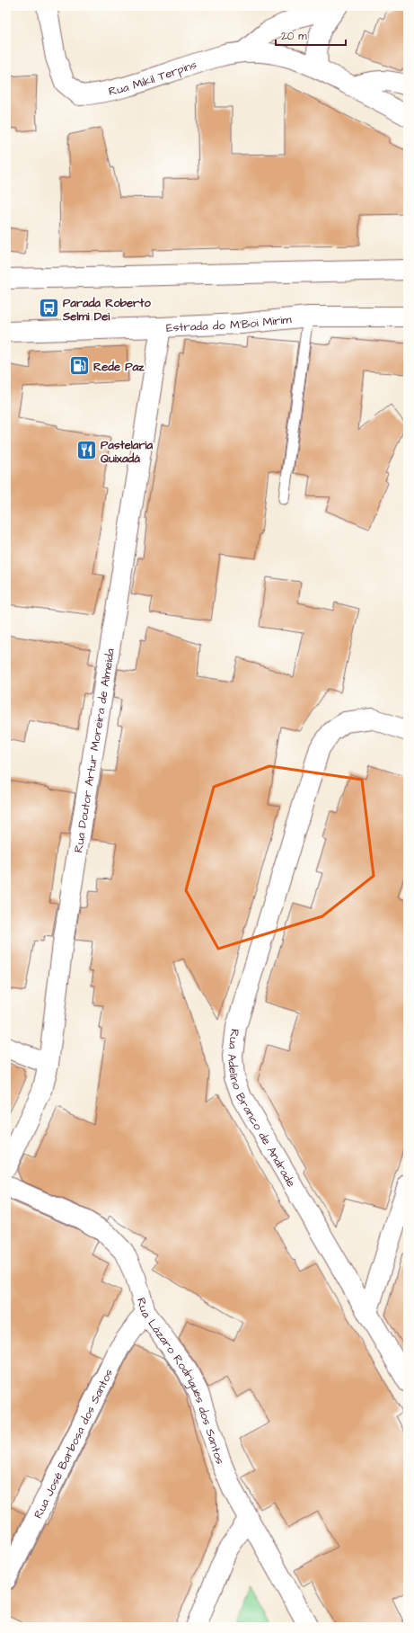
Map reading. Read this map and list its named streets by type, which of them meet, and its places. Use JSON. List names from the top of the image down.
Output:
{
  "streets": {
    "street": [
      "Rua Mikil Terpins",
      "Estrada do M'Boi Mirim",
      "Rua Doutor Artur Moreira de Almeida",
      "Rua Adelino Branco de Andrade",
      "Rua Lázaro Rodrigues dos Santos",
      "Rua José Barbosa dos Santos"
    ]
  },
  "crossings": [
    ["Estrada do M'Boi Mirim", "Rua Doutor Artur Moreira de Almeida"],
    ["Rua Lázaro Rodrigues dos Santos", "Rua José Barbosa dos Santos"]
  ],
  "places": {
    "bus stop": ["Parada Roberto Selmi Dei"],
    "fuel station": ["Rede Paz"],
    "restaurant": ["Pastelaria Quixadá"]
  },
  "scale_bar": "20 m"
}
